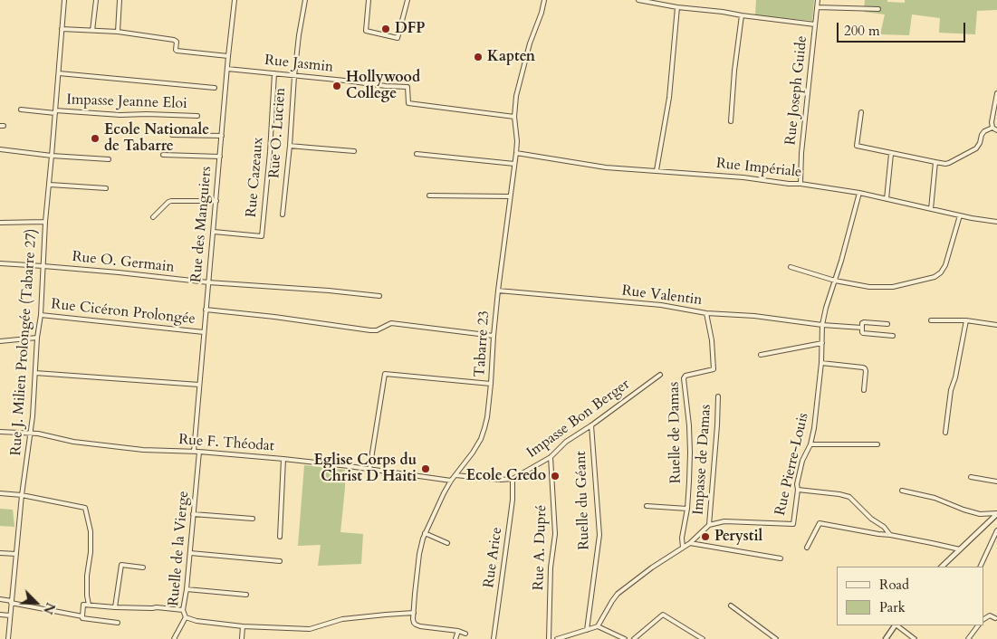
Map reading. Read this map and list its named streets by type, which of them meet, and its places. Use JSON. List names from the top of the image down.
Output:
{
  "streets": {
    "street": [
      "Rue Jasmin",
      "Rue Joseph Guide",
      "Impasse Jeanne Eloi",
      "Rue O. Lucien",
      "Rue Impériale",
      "Rue Cazeaux",
      "Rue des Manguiers",
      "Rue O. Germain",
      "Rue Valentin",
      "Rue Cicéron Prolongée",
      "Rue J. Milien Prolongée (Tabarre 27)",
      "Tabarre 23",
      "Impasse Bon Berger",
      "Ruelle de Damas",
      "Rue F. Théodat",
      "Impasse de Damas",
      "Rue Pierre-Louis",
      "Ruelle du Géant",
      "Rue A. Dupré",
      "Ruelle de la Vierge",
      "Rue Arice"
    ]
  },
  "crossings": [
    ["Rue Jasmin", "Rue O. Lucien"],
    ["Rue Jasmin", "Rue Cazeaux"],
    ["Rue Jasmin", "Rue des Manguiers"],
    ["Rue Jasmin", "Tabarre 23"],
    ["Rue Joseph Guide", "Rue Impériale"],
    ["Impasse Jeanne Eloi", "Rue J. Milien Prolongée (Tabarre 27)"],
    ["Rue Impériale", "Tabarre 23"],
    ["Rue Impériale", "Rue Pierre-Louis"],
    ["Rue Cazeaux", "Rue des Manguiers"],
    ["Rue des Manguiers", "Rue O. Germain"],
    ["Rue des Manguiers", "Rue Cicéron Prolongée"],
    ["Rue des Manguiers", "Rue F. Théodat"],
    ["Rue O. Germain", "Rue J. Milien Prolongée (Tabarre 27)"],
    ["Rue Valentin", "Tabarre 23"],
    ["Rue Valentin", "Ruelle de Damas"],
    ["Rue Valentin", "Rue Pierre-Louis"],
    ["Rue Cicéron Prolongée", "Rue J. Milien Prolongée (Tabarre 27)"],
    ["Rue J. Milien Prolongée (Tabarre 27)", "Rue F. Théodat"],
    ["Tabarre 23", "Rue F. Théodat"],
    ["Tabarre 23", "Ruelle de la Vierge"],
    ["Impasse Bon Berger", "Ruelle du Géant"],
    ["Impasse Bon Berger", "Rue A. Dupré"],
    ["Impasse Bon Berger", "Rue Arice"],
    ["Ruelle de Damas", "Impasse de Damas"],
    ["Rue F. Théodat", "Ruelle de la Vierge"],
    ["Impasse de Damas", "Rue Pierre-Louis"]
  ],
  "places": [
    "DFP",
    "Kapten",
    "Hollywood College",
    "Ecole Nationale de Tabarre",
    "Eglise Corps du Christ D Haiti",
    "Ecole Credo",
    "Perystil"
  ],
  "legend": ["Road", "Park"],
  "scale_bar": "200 m",
  "north": "bottom right"
}
